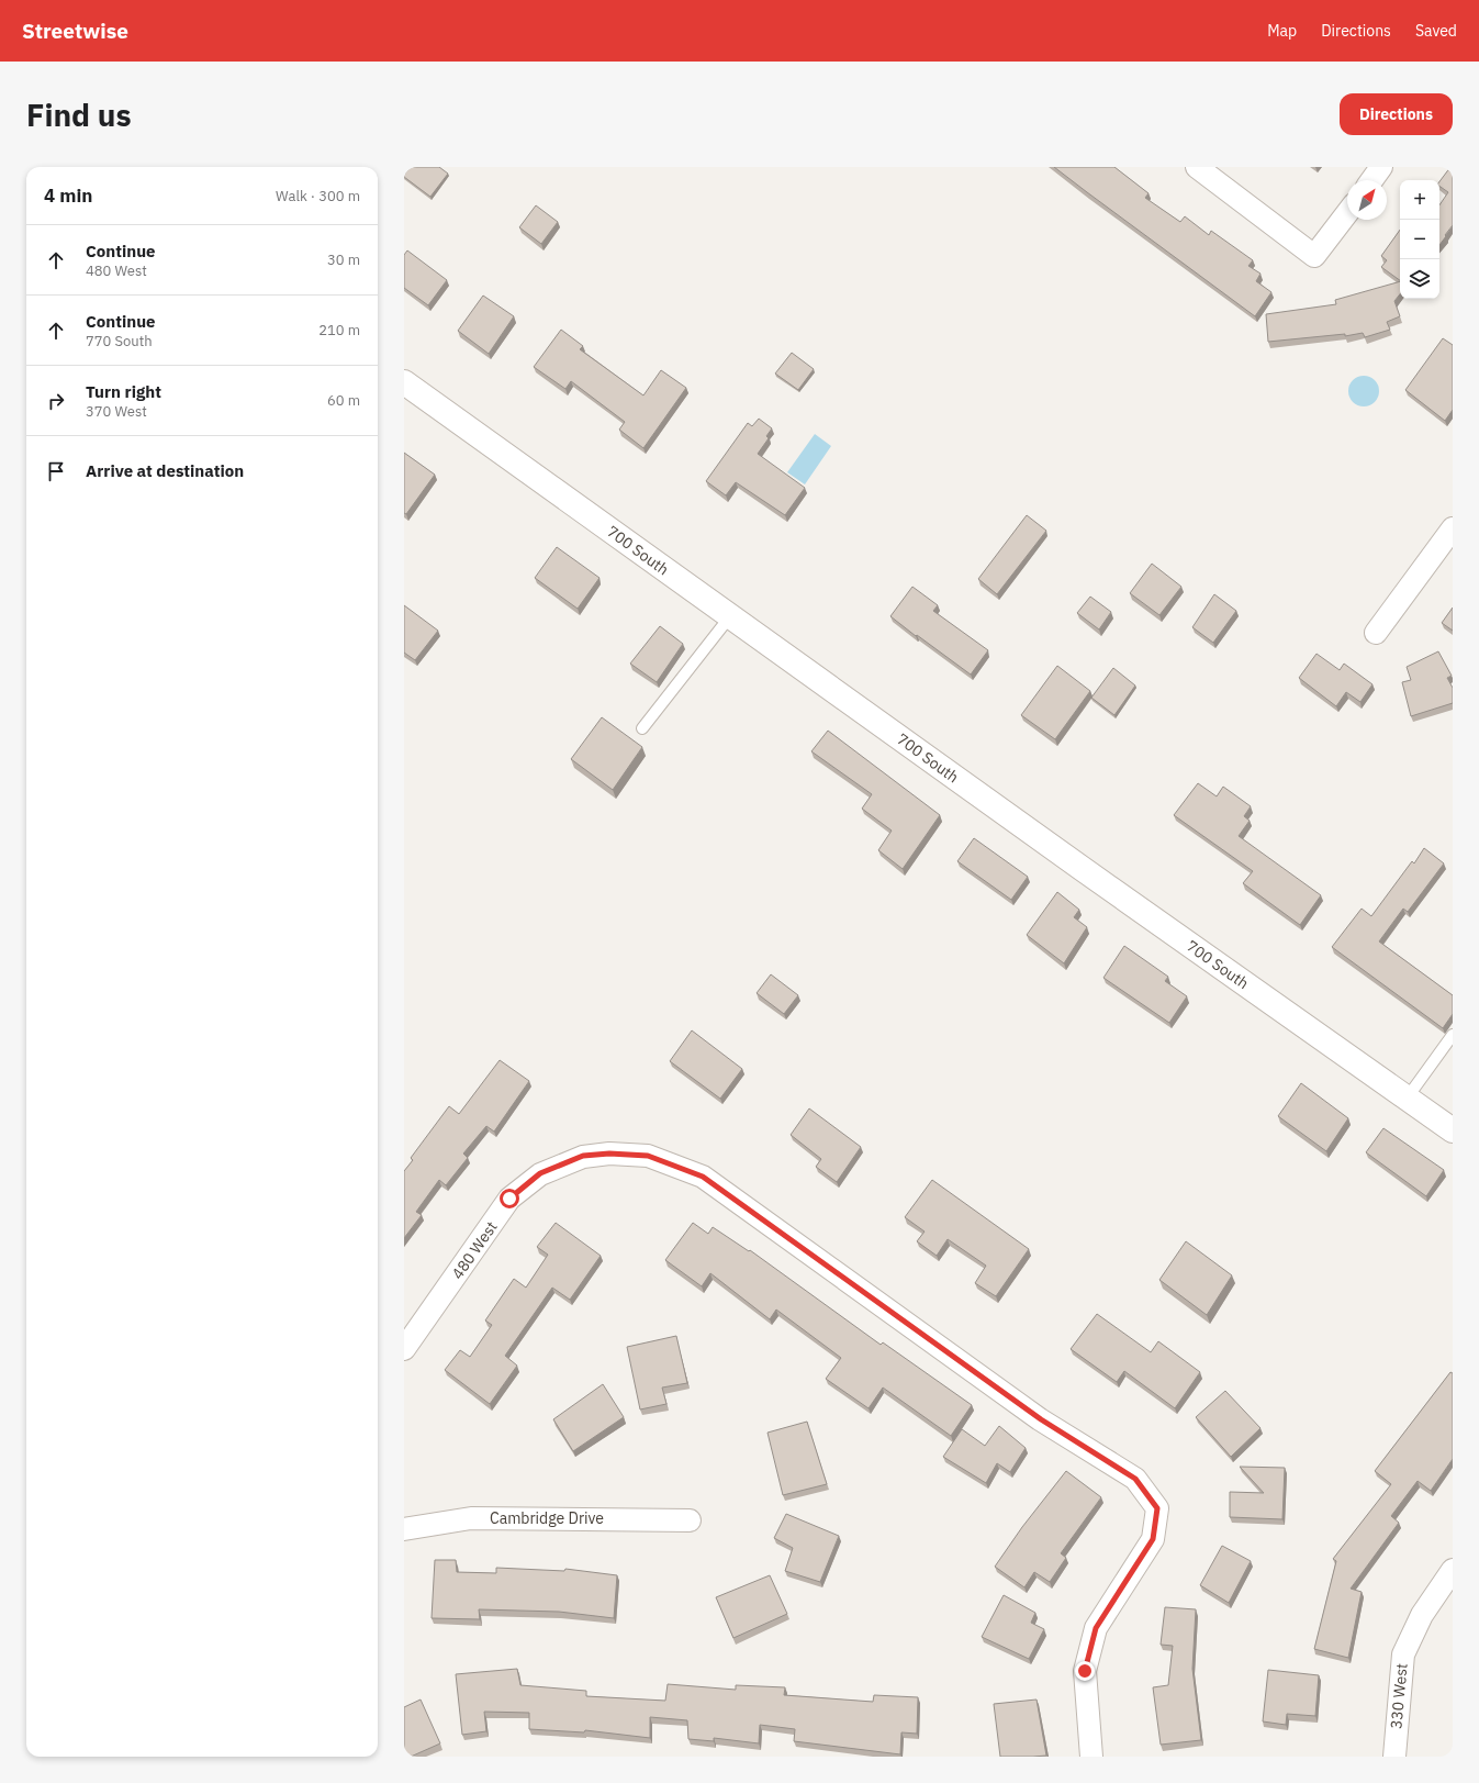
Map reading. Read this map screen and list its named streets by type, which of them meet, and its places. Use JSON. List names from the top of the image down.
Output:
{
  "streets": {
    "street": [
      "700 South",
      "480 West",
      "Cambridge Drive",
      "330 West"
    ]
  },
  "north": "top right",
  "page": {
    "header": "Streetwise",
    "nav": ["Map", "Directions", "Saved"],
    "buttons": "Directions",
    "title": "Find us",
    "heading": ["4 min", "Walk · 300 m"],
    "map_buttons": ["+", "−"],
    "list": [
      ["Continue", "480 West", "30 m"],
      ["Continue", "770 South", "210 m"],
      ["Turn right", "370 West", "60 m"],
      "Arrive at destination"
    ]
  }
}
